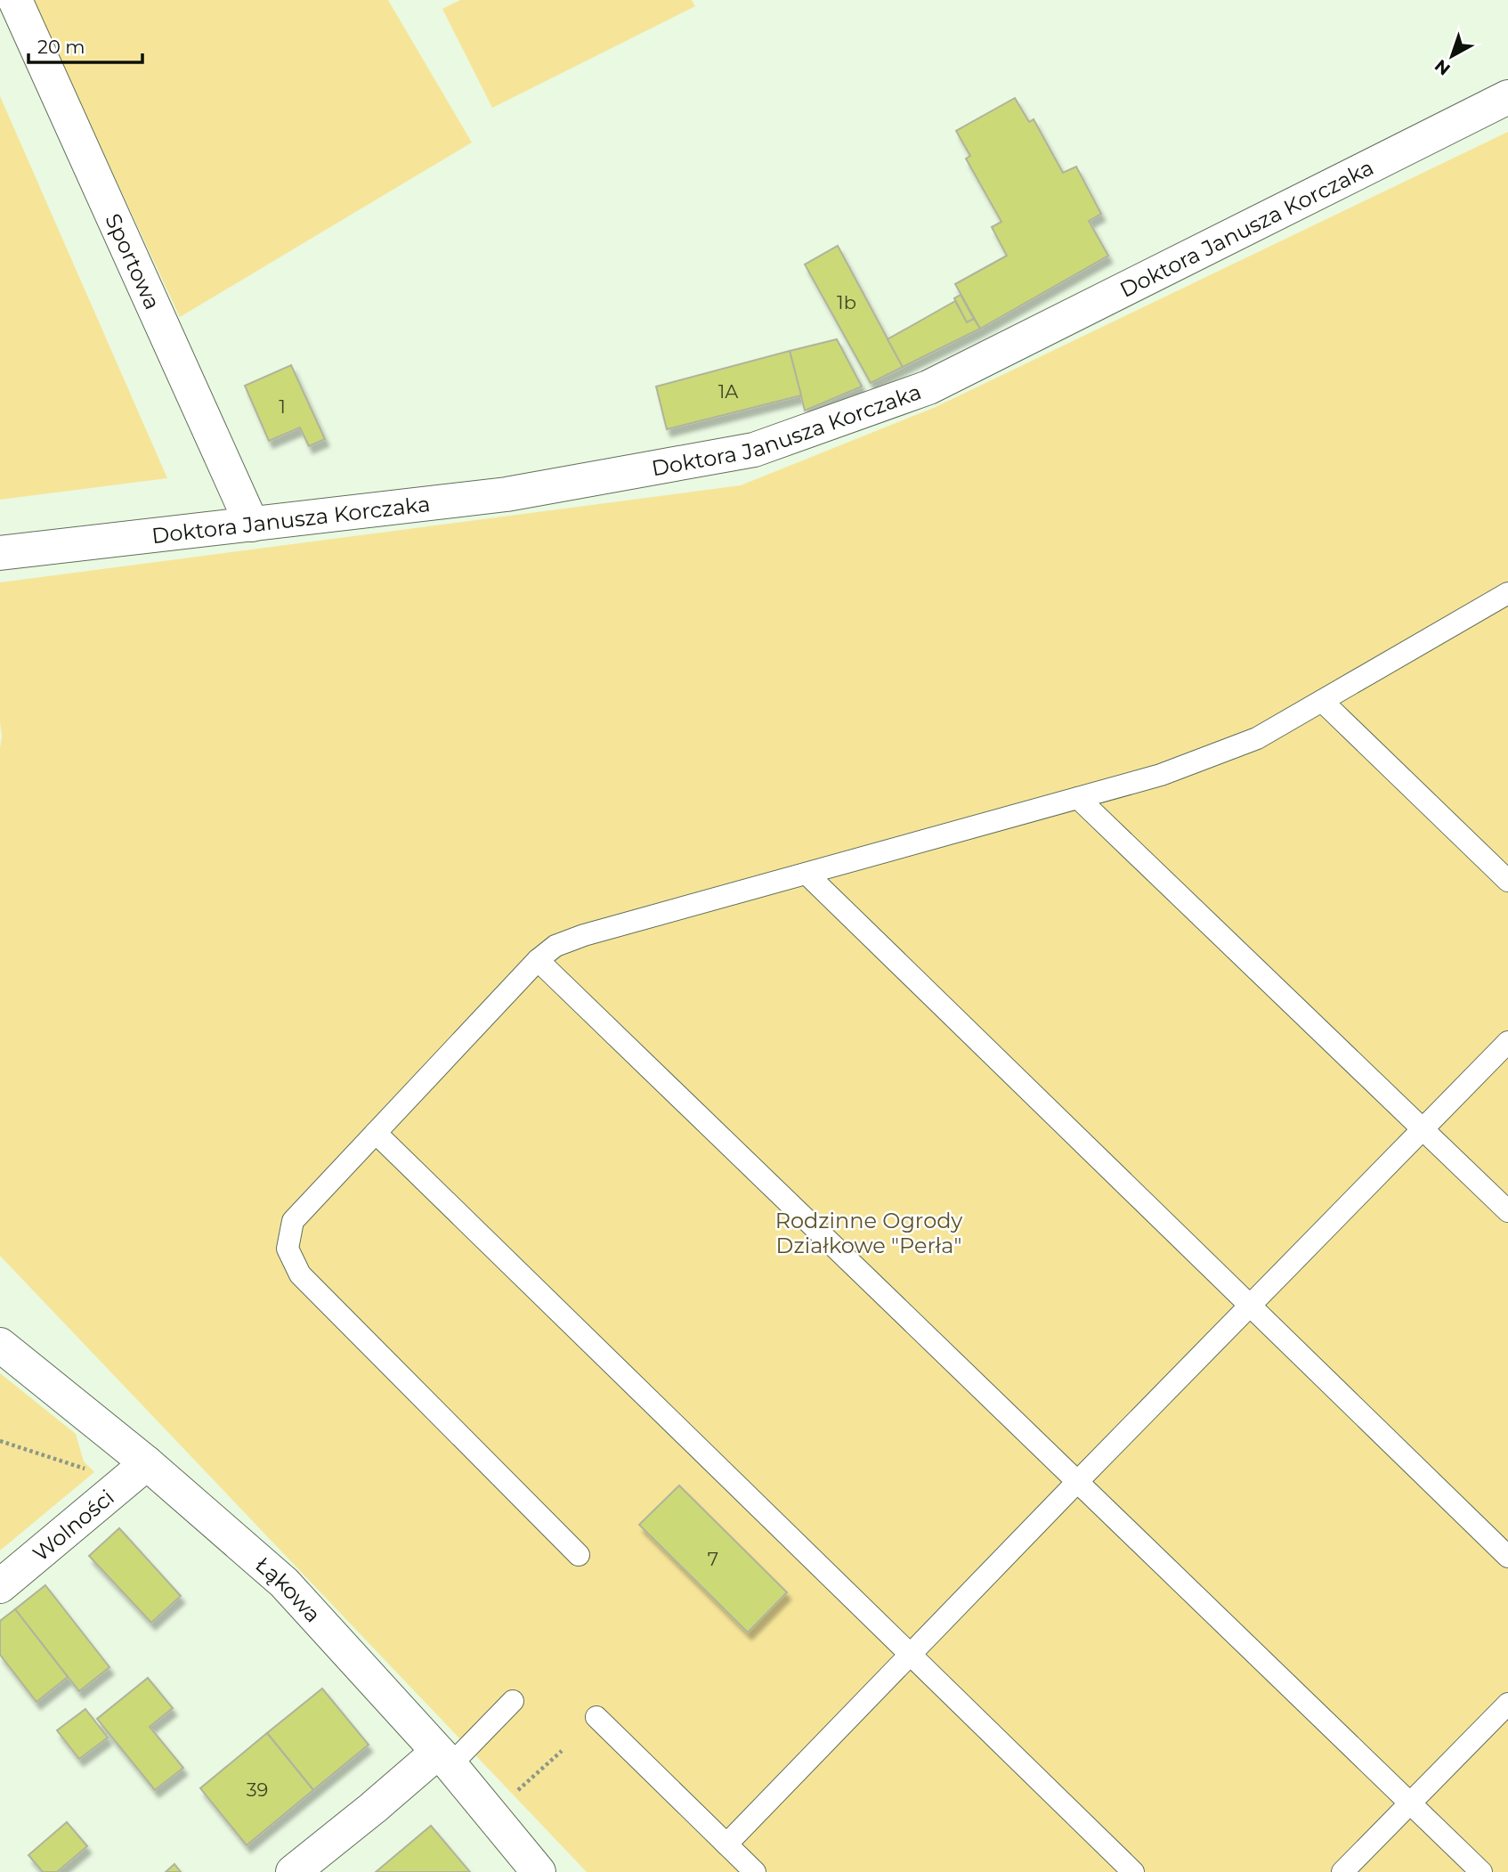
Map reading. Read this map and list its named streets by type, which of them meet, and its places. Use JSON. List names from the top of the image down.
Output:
{
  "streets": {
    "street": [
      "Doktora Janusza Korczaka",
      "Sportowa",
      "Wolności",
      "Łąkowa"
    ]
  },
  "crossings": [
    ["Doktora Janusza Korczaka", "Sportowa"],
    ["Wolności", "Łąkowa"]
  ],
  "parks": ["Rodzinne Ogrody Działkowe \"Perła\""],
  "house_numbers": [
    "1b",
    "1A",
    "1",
    "7",
    "39"
  ],
  "scale_bar": "20 m",
  "north": "bottom left"
}
